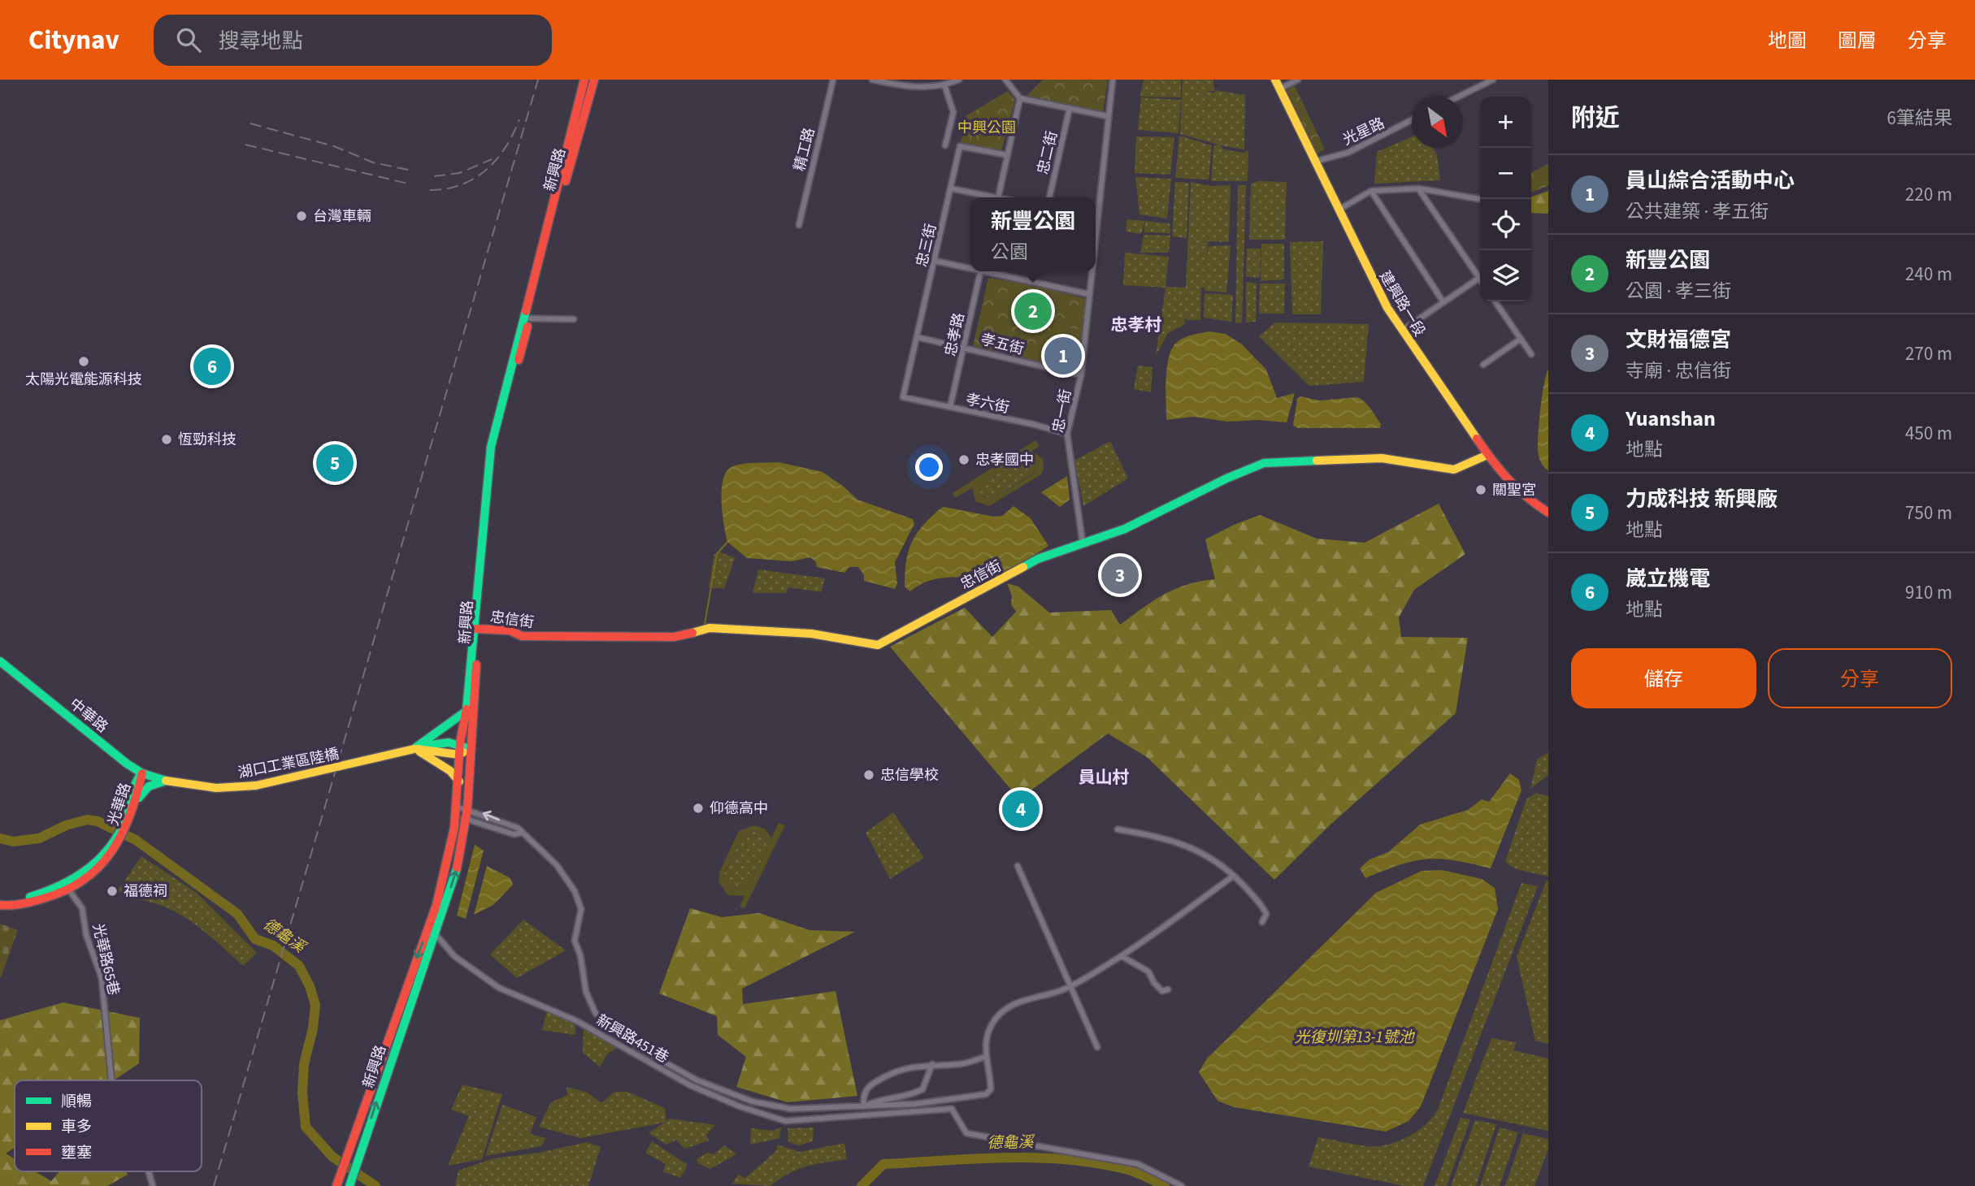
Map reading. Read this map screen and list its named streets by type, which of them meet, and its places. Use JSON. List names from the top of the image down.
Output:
{
  "streets": {
    "street": [
      "光星路",
      "精工路",
      "忠二街",
      "新興路",
      "忠三街",
      "建興路一段",
      "忠孝路",
      "孝五街",
      "孝六街",
      "忠一街",
      "忠信街",
      "中華路",
      "湖口工業區陸橋",
      "光華路",
      "光華路65巷",
      "新興路451巷"
    ]
  },
  "crossings": [
    ["光星路", "建興路一段"],
    ["新興路", "忠信街"],
    ["新興路", "新興路451巷"],
    ["忠三街", "孝五街"],
    ["忠三街", "孝六街"],
    ["建興路一段", "忠信街"],
    ["忠孝路", "孝五街"],
    ["忠孝路", "孝六街"],
    ["孝五街", "忠一街"],
    ["孝六街", "忠一街"],
    ["忠一街", "忠信街"],
    ["中華路", "湖口工業區陸橋"],
    ["中華路", "光華路"],
    ["光華路", "光華路65巷"]
  ],
  "districts": ["忠孝村", "員山村"],
  "water": ["德龜溪", "光復圳第13-1號池"],
  "parks": ["中興公園"],
  "places": [
    "台灣車輛",
    "太陽光電能源科技",
    "恆勁科技",
    "忠孝國中",
    "關聖宮",
    "忠信學校",
    "仰德高中",
    "福德祠"
  ],
  "legend": ["順暢", "車多", "壅塞"],
  "north": "bottom right",
  "page": {
    "header": "Citynav",
    "search": "搜尋地點",
    "nav": ["地圖", "圖層", "分享"],
    "heading": ["附近", "6筆結果"],
    "map_buttons": ["+", "−"],
    "list": [
      {
        "mark": "1",
        "name": "員山綜合活動中心",
        "note": "公共建築 · 孝五街",
        "value": "220 m"
      },
      {
        "mark": "2",
        "name": "新豐公園",
        "note": "公園 · 孝三街",
        "value": "240 m"
      },
      {
        "mark": "3",
        "name": "文財福德宮",
        "note": "寺廟 · 忠信街",
        "value": "270 m"
      },
      {
        "mark": "4",
        "name": "Yuanshan",
        "note": "地點",
        "value": "450 m"
      },
      {
        "mark": "5",
        "name": "力成科技 新興廠",
        "note": "地點",
        "value": "750 m"
      },
      {
        "mark": "6",
        "name": "崴立機電",
        "note": "地點",
        "value": "910 m"
      }
    ],
    "popup": ["新豐公園", "公園"],
    "pins": [
      "2",
      "1",
      "6",
      "5",
      "3",
      "4"
    ],
    "buttons": ["儲存", "分享"]
  }
}
